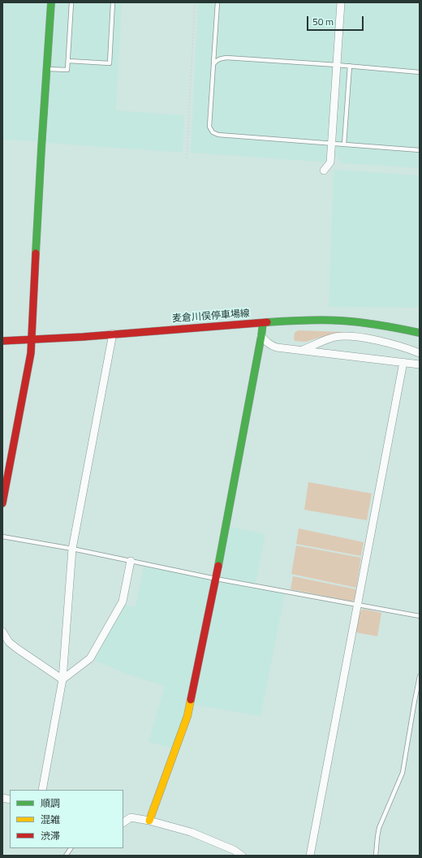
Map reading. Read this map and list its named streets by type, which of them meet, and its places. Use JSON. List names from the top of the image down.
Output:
{
  "streets": {
    "street": ["麦倉川俣停車場線"]
  },
  "legend": ["順調", "混雑", "渋滞"],
  "scale_bar": "50 m"
}
